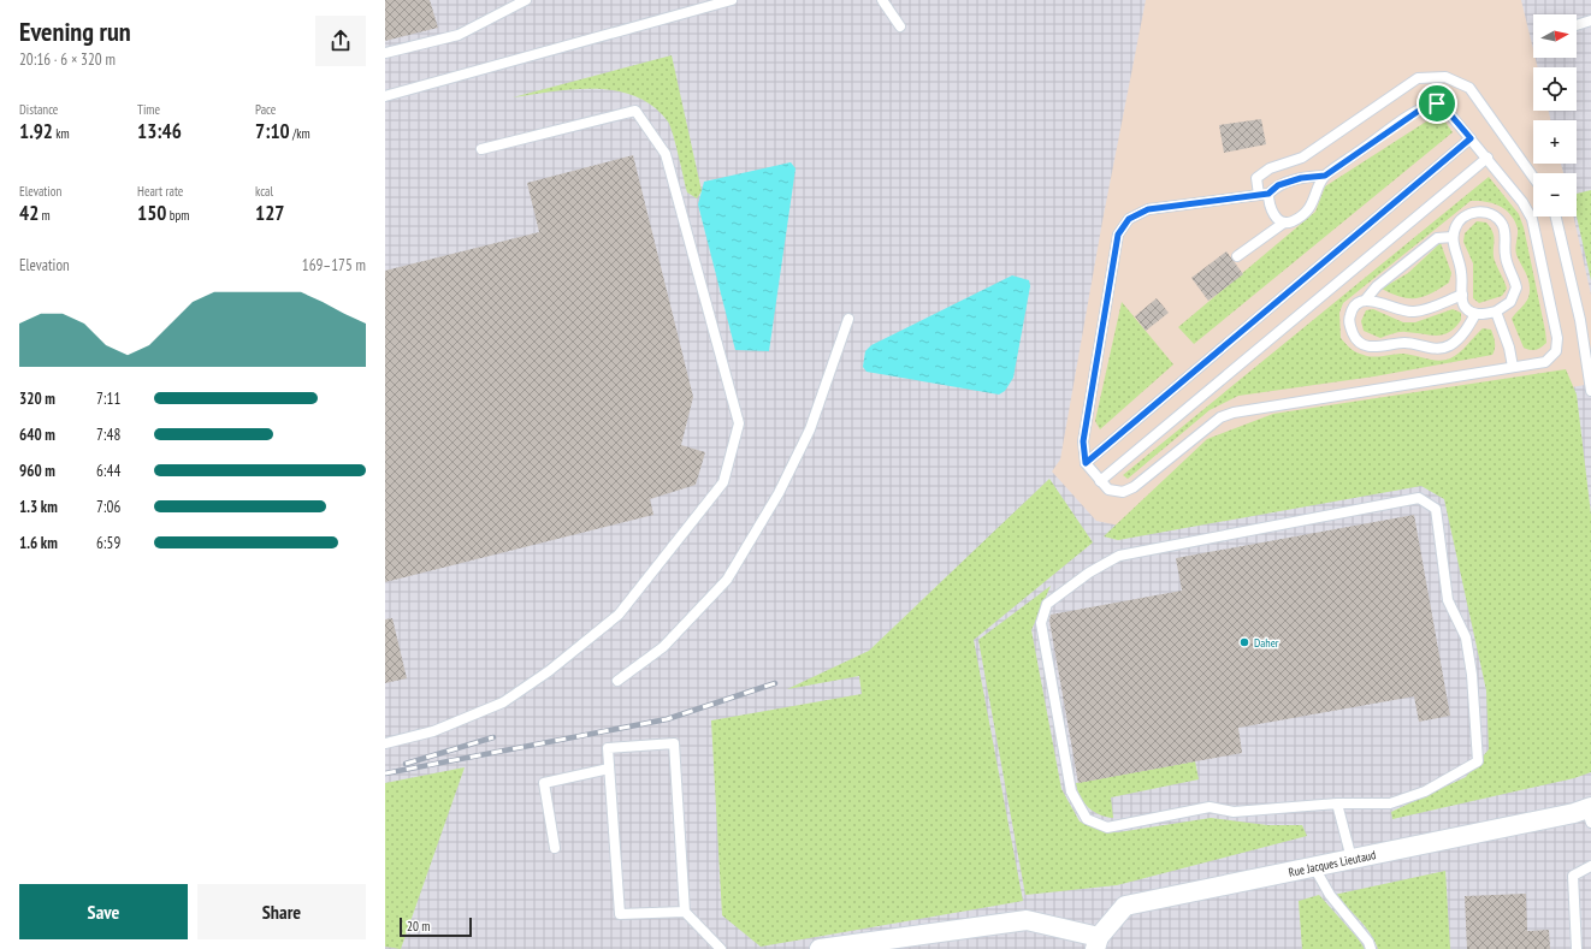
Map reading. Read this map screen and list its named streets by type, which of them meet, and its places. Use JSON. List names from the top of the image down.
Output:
{
  "streets": {
    "street": ["Rue Jacques Lieutaud"]
  },
  "places": ["Daher"],
  "scale_bar": "20 m",
  "north": "right",
  "page": {
    "heading": ["Evening run", "20:16 · 6 × 320 m"],
    "map_buttons": ["+", "−"],
    "stats": [
      ["Distance", "1.92 km"],
      ["Time", "13:46"],
      ["Pace", "7:10 /km"],
      ["Elevation", "42 m"],
      ["Heart rate", "150 bpm"],
      ["kcal", "127"]
    ],
    "chart": ["Elevation", "169–175 m"],
    "list": [
      {
        "name": "320 m",
        "note": "7:11"
      },
      {
        "name": "640 m",
        "note": "7:48"
      },
      {
        "name": "960 m",
        "note": "6:44"
      },
      {
        "name": "1.3 km",
        "note": "7:06"
      },
      {
        "name": "1.6 km",
        "note": "6:59"
      }
    ],
    "buttons": ["Save", "Share"],
    "scale": "20 m"
  }
}
